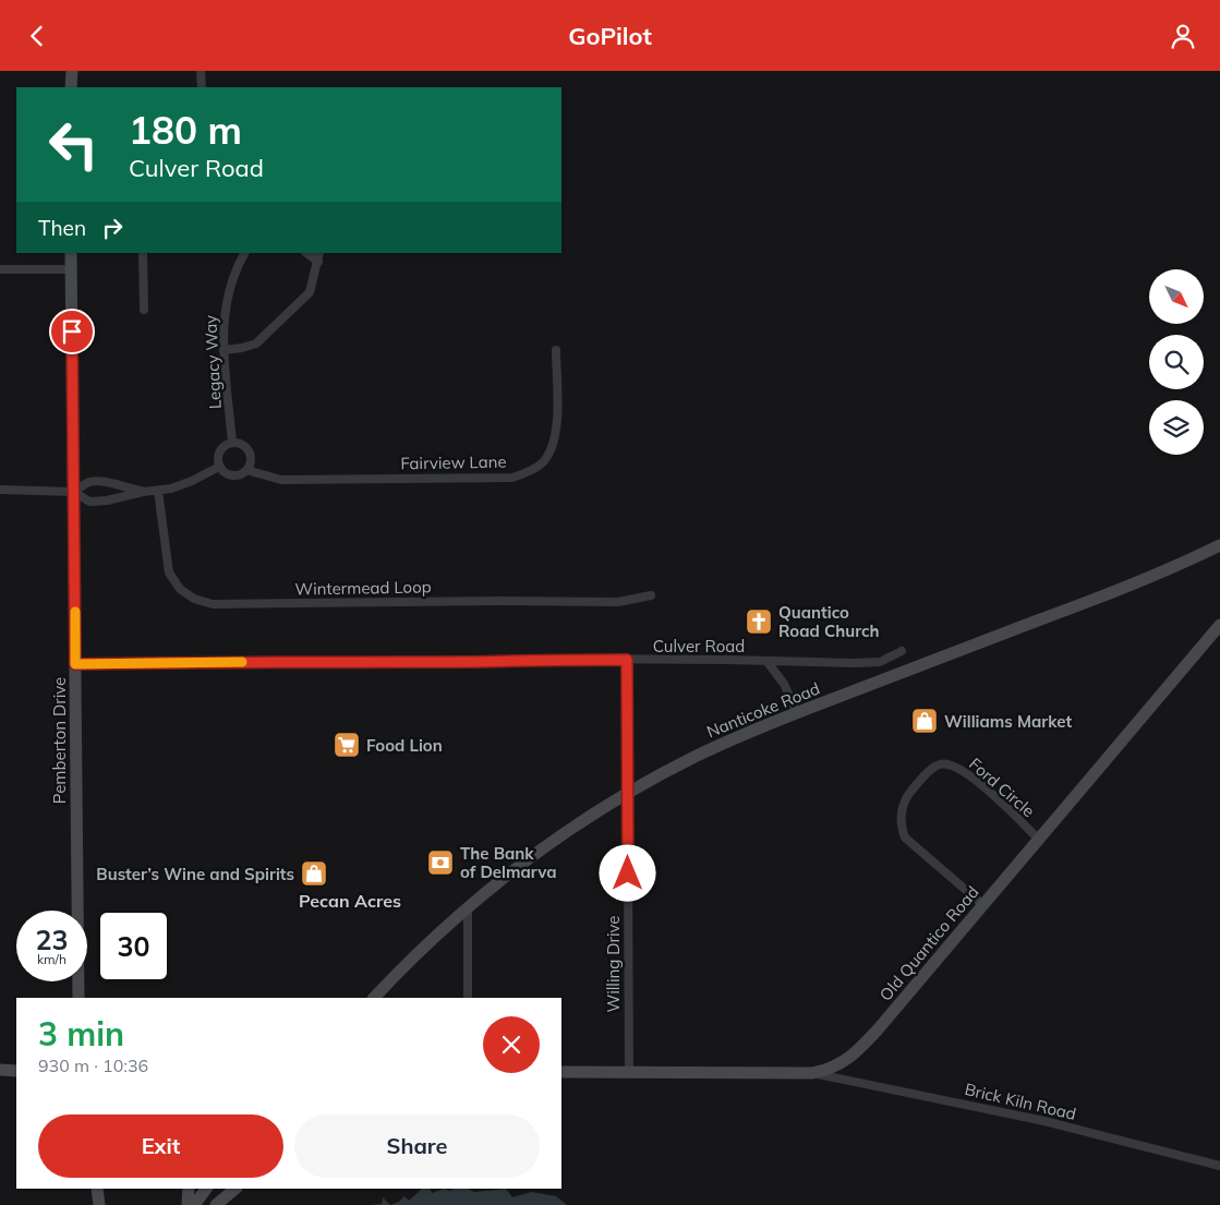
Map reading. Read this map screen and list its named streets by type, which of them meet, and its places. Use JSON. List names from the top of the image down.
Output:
{
  "streets": {
    "street": [
      "Legacy Way",
      "Fairview Lane",
      "Wintermead Loop",
      "Culver Road",
      "Nanticoke Road",
      "Pemberton Drive",
      "Ford Circle",
      "Old Quantico Road",
      "Willing Drive",
      "Brick Kiln Road"
    ]
  },
  "crossings": [
    ["Legacy Way", "Fairview Lane"],
    ["Culver Road", "Nanticoke Road"],
    ["Culver Road", "Pemberton Drive"],
    ["Culver Road", "Willing Drive"],
    ["Nanticoke Road", "Willing Drive"],
    ["Ford Circle", "Old Quantico Road"],
    ["Old Quantico Road", "Willing Drive"],
    ["Old Quantico Road", "Brick Kiln Road"]
  ],
  "districts": ["Pecan Acres"],
  "places": {
    "church": ["Quantico Road Church"],
    "shop": ["Williams Market", "Buster’s Wine and Spirits"],
    "supermarket": ["Food Lion"],
    "bank": ["The Bank of Delmarva"]
  },
  "north": "bottom right",
  "page": {
    "header": "GoPilot",
    "turn": ["180 m", "Culver Road"],
    "then": "Then",
    "speed": "23 km/h",
    "limit": "30",
    "heading": ["3 min", "930 m · 10:36"],
    "buttons": ["Exit", "Share"]
  }
}
